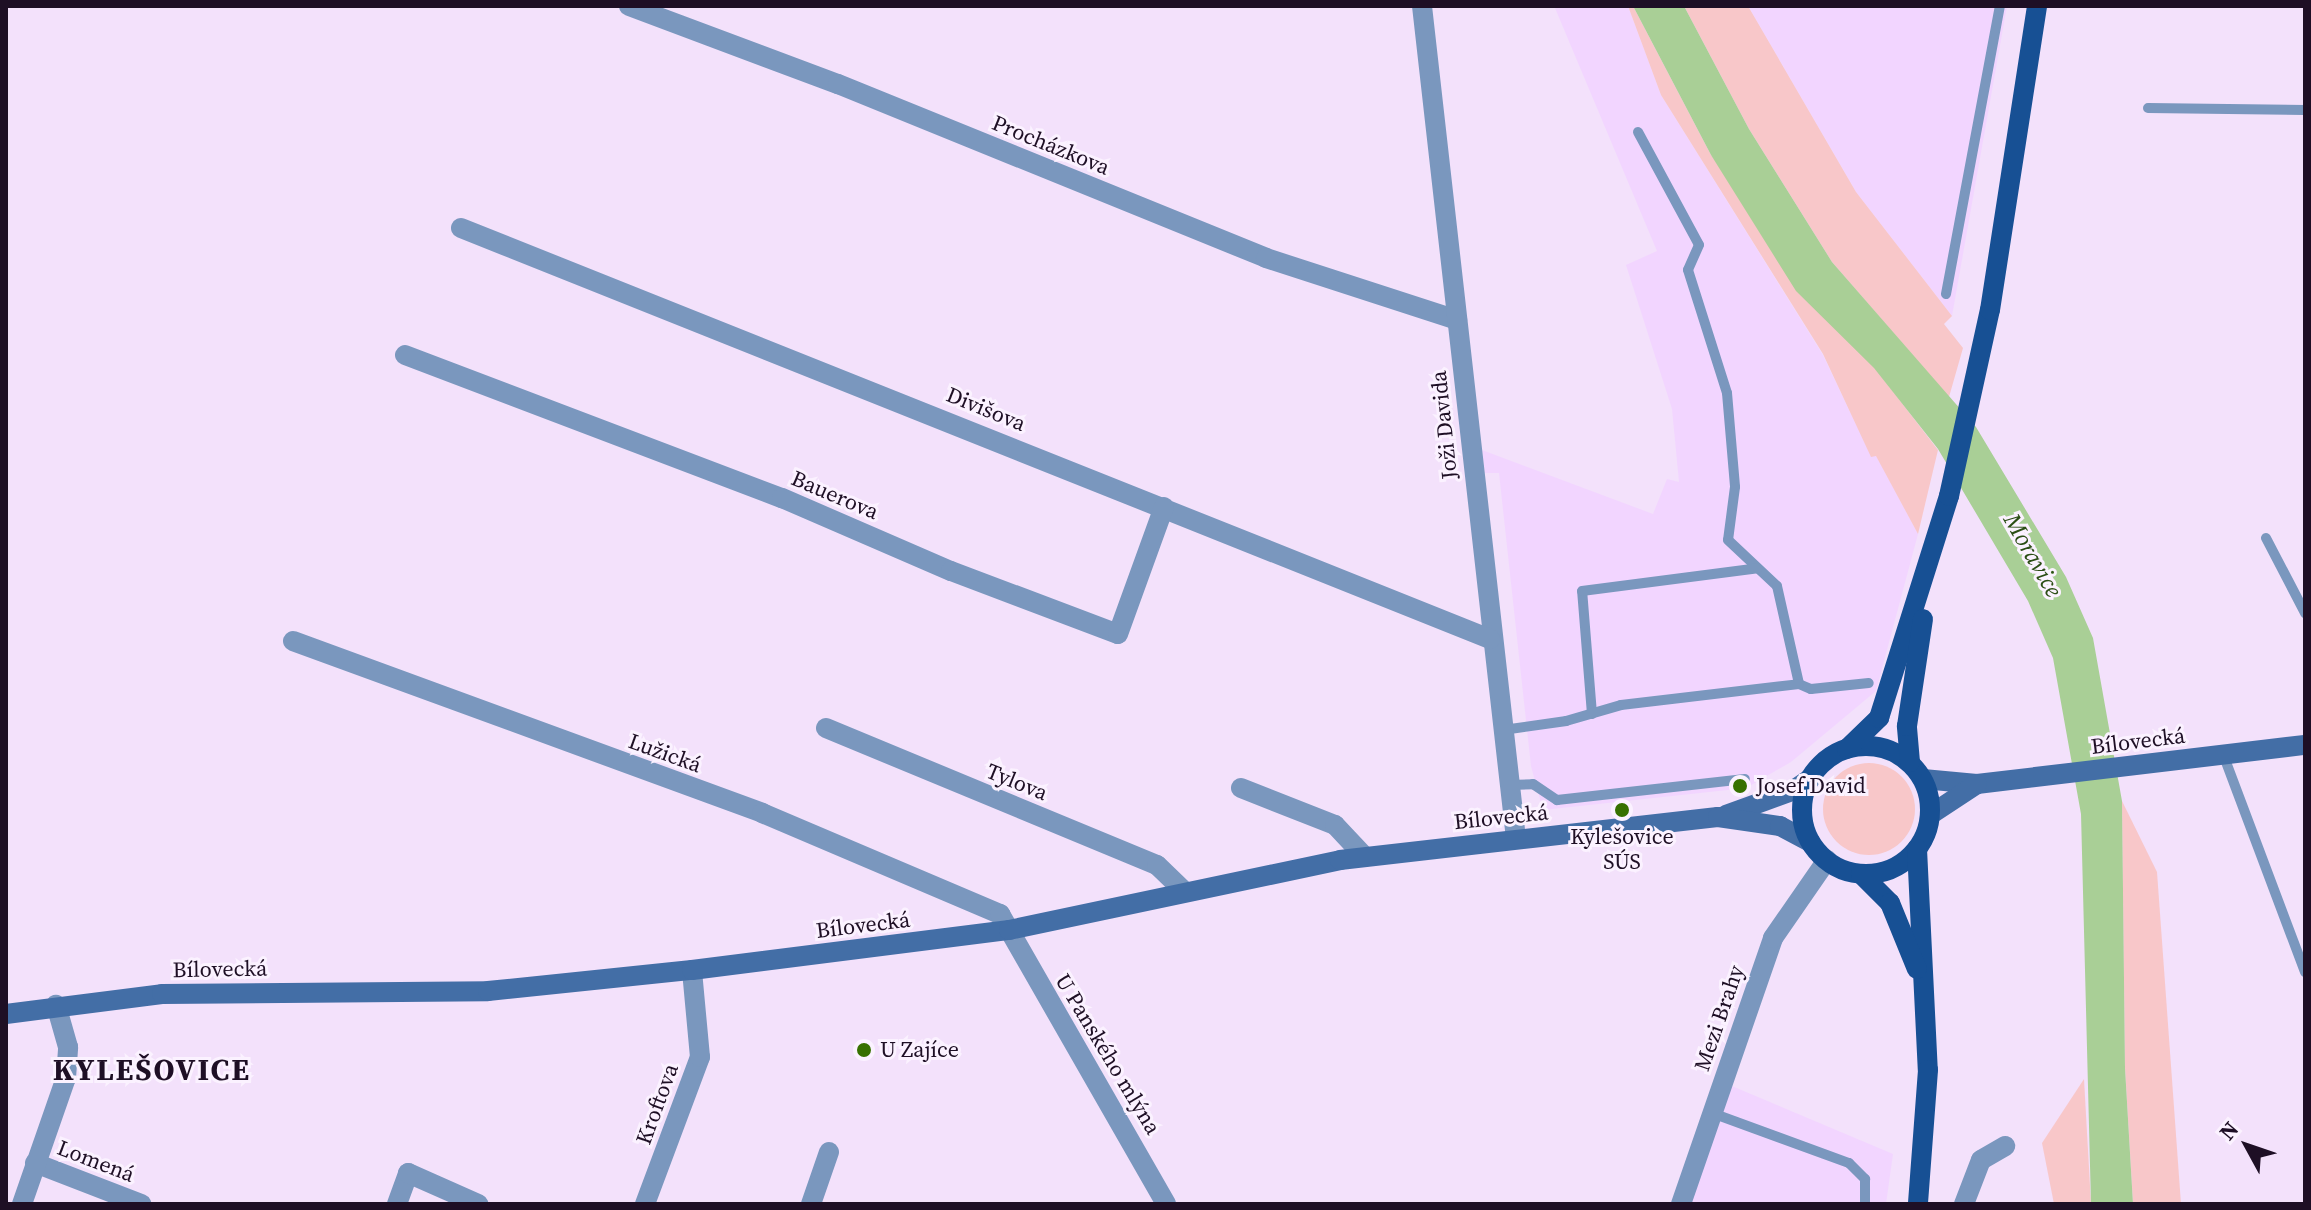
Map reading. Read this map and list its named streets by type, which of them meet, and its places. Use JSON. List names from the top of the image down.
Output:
{
  "streets": {
    "main road": ["Bílovecká"],
    "street": [
      "Procházkova",
      "Divišova",
      "Joži Davida",
      "Bauerova",
      "Lužická",
      "Tylova",
      "Mezi Brahy",
      "U Panského mlýna",
      "Kroftova",
      "Lomená"
    ]
  },
  "crossings": [
    ["Procházkova", "Joži Davida"],
    ["Divišova", "Joži Davida"],
    ["Divišova", "Bauerova"],
    ["Joži Davida", "Bílovecká"],
    ["Bílovecká", "Lužická"],
    ["Bílovecká", "Tylova"],
    ["Bílovecká", "Mezi Brahy"],
    ["Bílovecká", "U Panského mlýna"],
    ["Bílovecká", "Kroftova"],
    ["Bílovecká", "Lomená"],
    ["Lužická", "U Panského mlýna"]
  ],
  "districts": ["KYLEŠOVICE"],
  "water": ["Moravice"],
  "places": ["Josef David", "Kylešovice SÚS", "U Zajíce"],
  "north": "top left"
}
